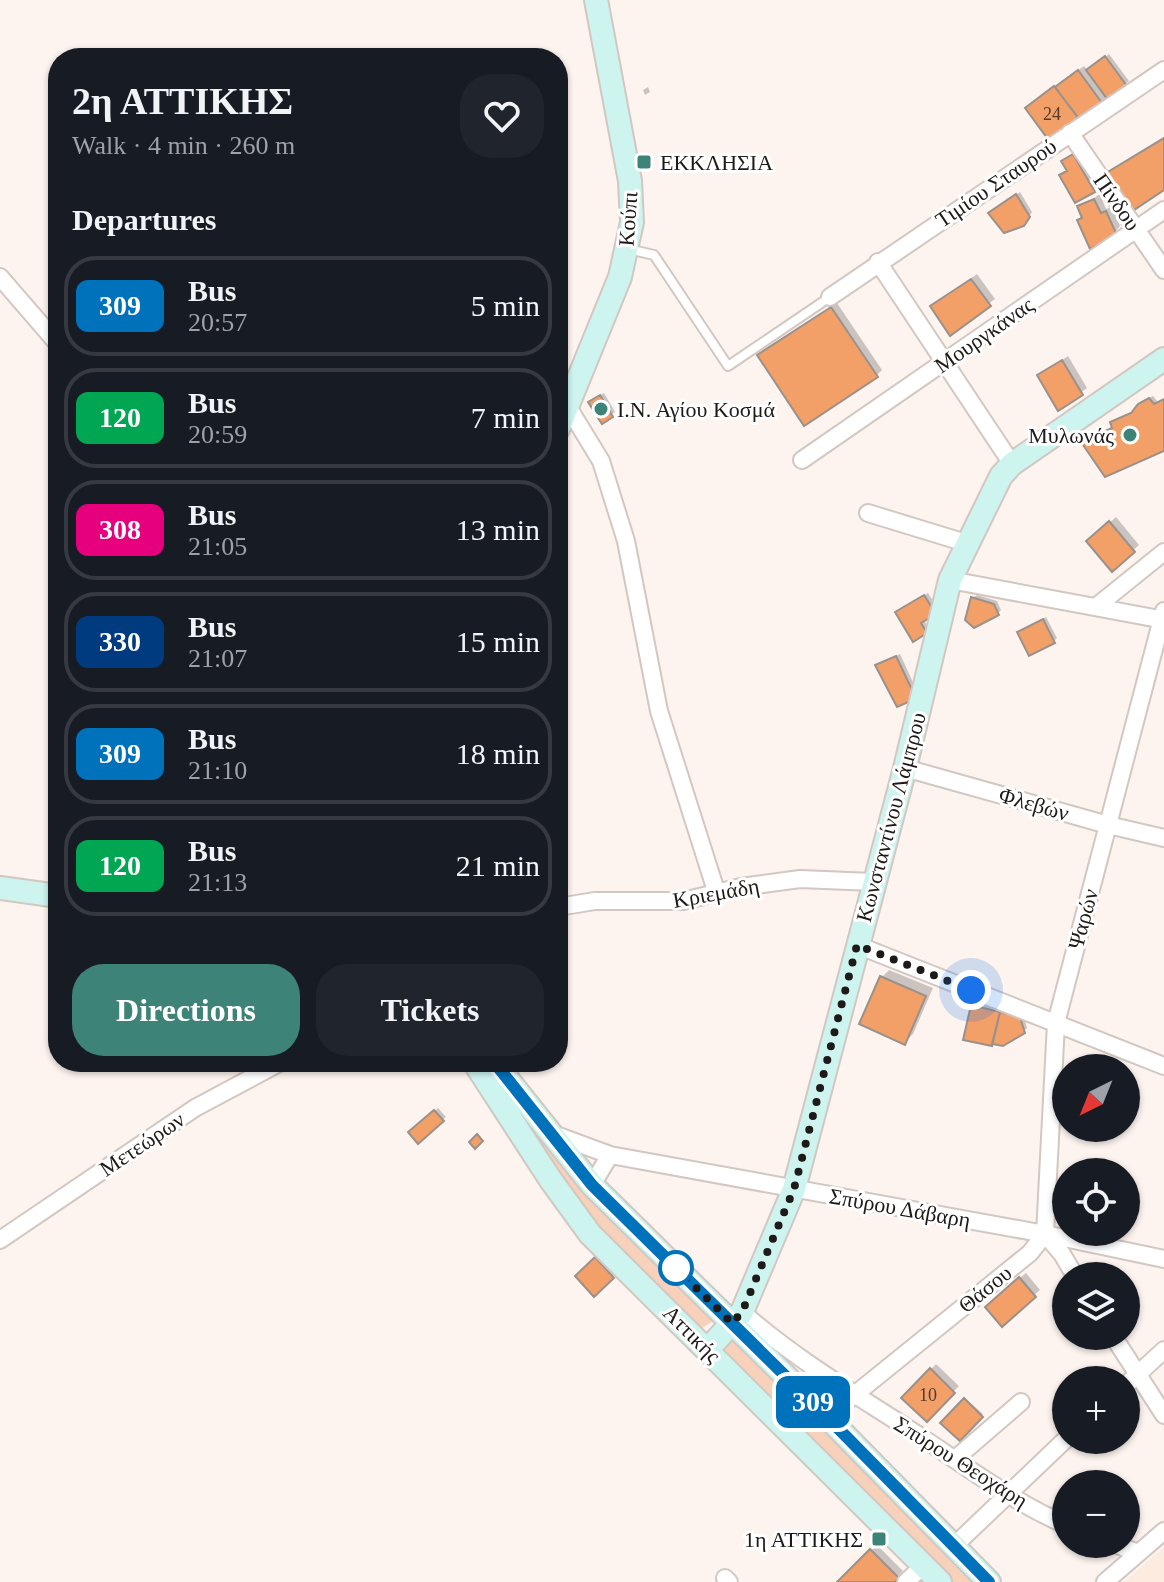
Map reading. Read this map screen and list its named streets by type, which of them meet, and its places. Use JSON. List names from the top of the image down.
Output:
{
  "streets": {
    "main road": ["Κούπι", "Κωνσταντίνου Λάμπρου", "Αττικής"],
    "street": [
      "Τιμίου Σταυρού",
      "Πίνδου",
      "Μουργκάνας",
      "Φλεβών",
      "Κριεμάδη",
      "Ψαρών",
      "Μετεώρων",
      "Σπύρου Δάβαρη",
      "Θάσου",
      "Σπύρου Θεοχάρη"
    ]
  },
  "crossings": [
    ["Τιμίου Σταυρού", "Πίνδου"],
    ["Πίνδου", "Μουργκάνας"],
    ["Φλεβών", "Κωνσταντίνου Λάμπρου"],
    ["Φλεβών", "Ψαρών"],
    ["Κωνσταντίνου Λάμπρου", "Κριεμάδη"],
    ["Κωνσταντίνου Λάμπρου", "Σπύρου Δάβαρη"],
    ["Κωνσταντίνου Λάμπρου", "Αττικής"],
    ["Κωνσταντίνου Λάμπρου", "Σπύρου Θεοχάρη"],
    ["Ψαρών", "Σπύρου Δάβαρη"],
    ["Ψαρών", "Θάσου"],
    ["Σπύρου Δάβαρη", "Θάσου"],
    ["Σπύρου Δάβαρη", "Αττικής"],
    ["Θάσου", "Αττικής"],
    ["Θάσου", "Σπύρου Θεοχάρη"],
    ["Αττικής", "Σπύρου Θεοχάρη"]
  ],
  "places": {
    "transit": ["ΕΚΚΛΗΣΙΑ", "1η ΑΤΤΙΚΗΣ"],
    "other": ["Ι.Ν. Αγίου Κοσμά", "Μυλωνάς"]
  },
  "lines": ["bus line 309"],
  "house_numbers": ["24", "10"],
  "north": "bottom left",
  "page": {
    "on_map": "309",
    "heading": [
      ["2η ΑΤΤΙΚΗΣ", "Walk · 4 min · 260 m"],
      "Departures"
    ],
    "list": [
      {
        "mark": "309",
        "name": "Bus",
        "note": "20:57",
        "value": "5 min"
      },
      {
        "mark": "120",
        "name": "Bus",
        "note": "20:59",
        "value": "7 min"
      },
      {
        "mark": "308",
        "name": "Bus",
        "note": "21:05",
        "value": "13 min"
      },
      {
        "mark": "330",
        "name": "Bus",
        "note": "21:07",
        "value": "15 min"
      },
      {
        "mark": "309",
        "name": "Bus",
        "note": "21:10",
        "value": "18 min"
      },
      {
        "mark": "120",
        "name": "Bus",
        "note": "21:13",
        "value": "21 min"
      }
    ],
    "buttons": ["Directions", "Tickets"],
    "map_buttons": ["+", "−"]
  }
}
